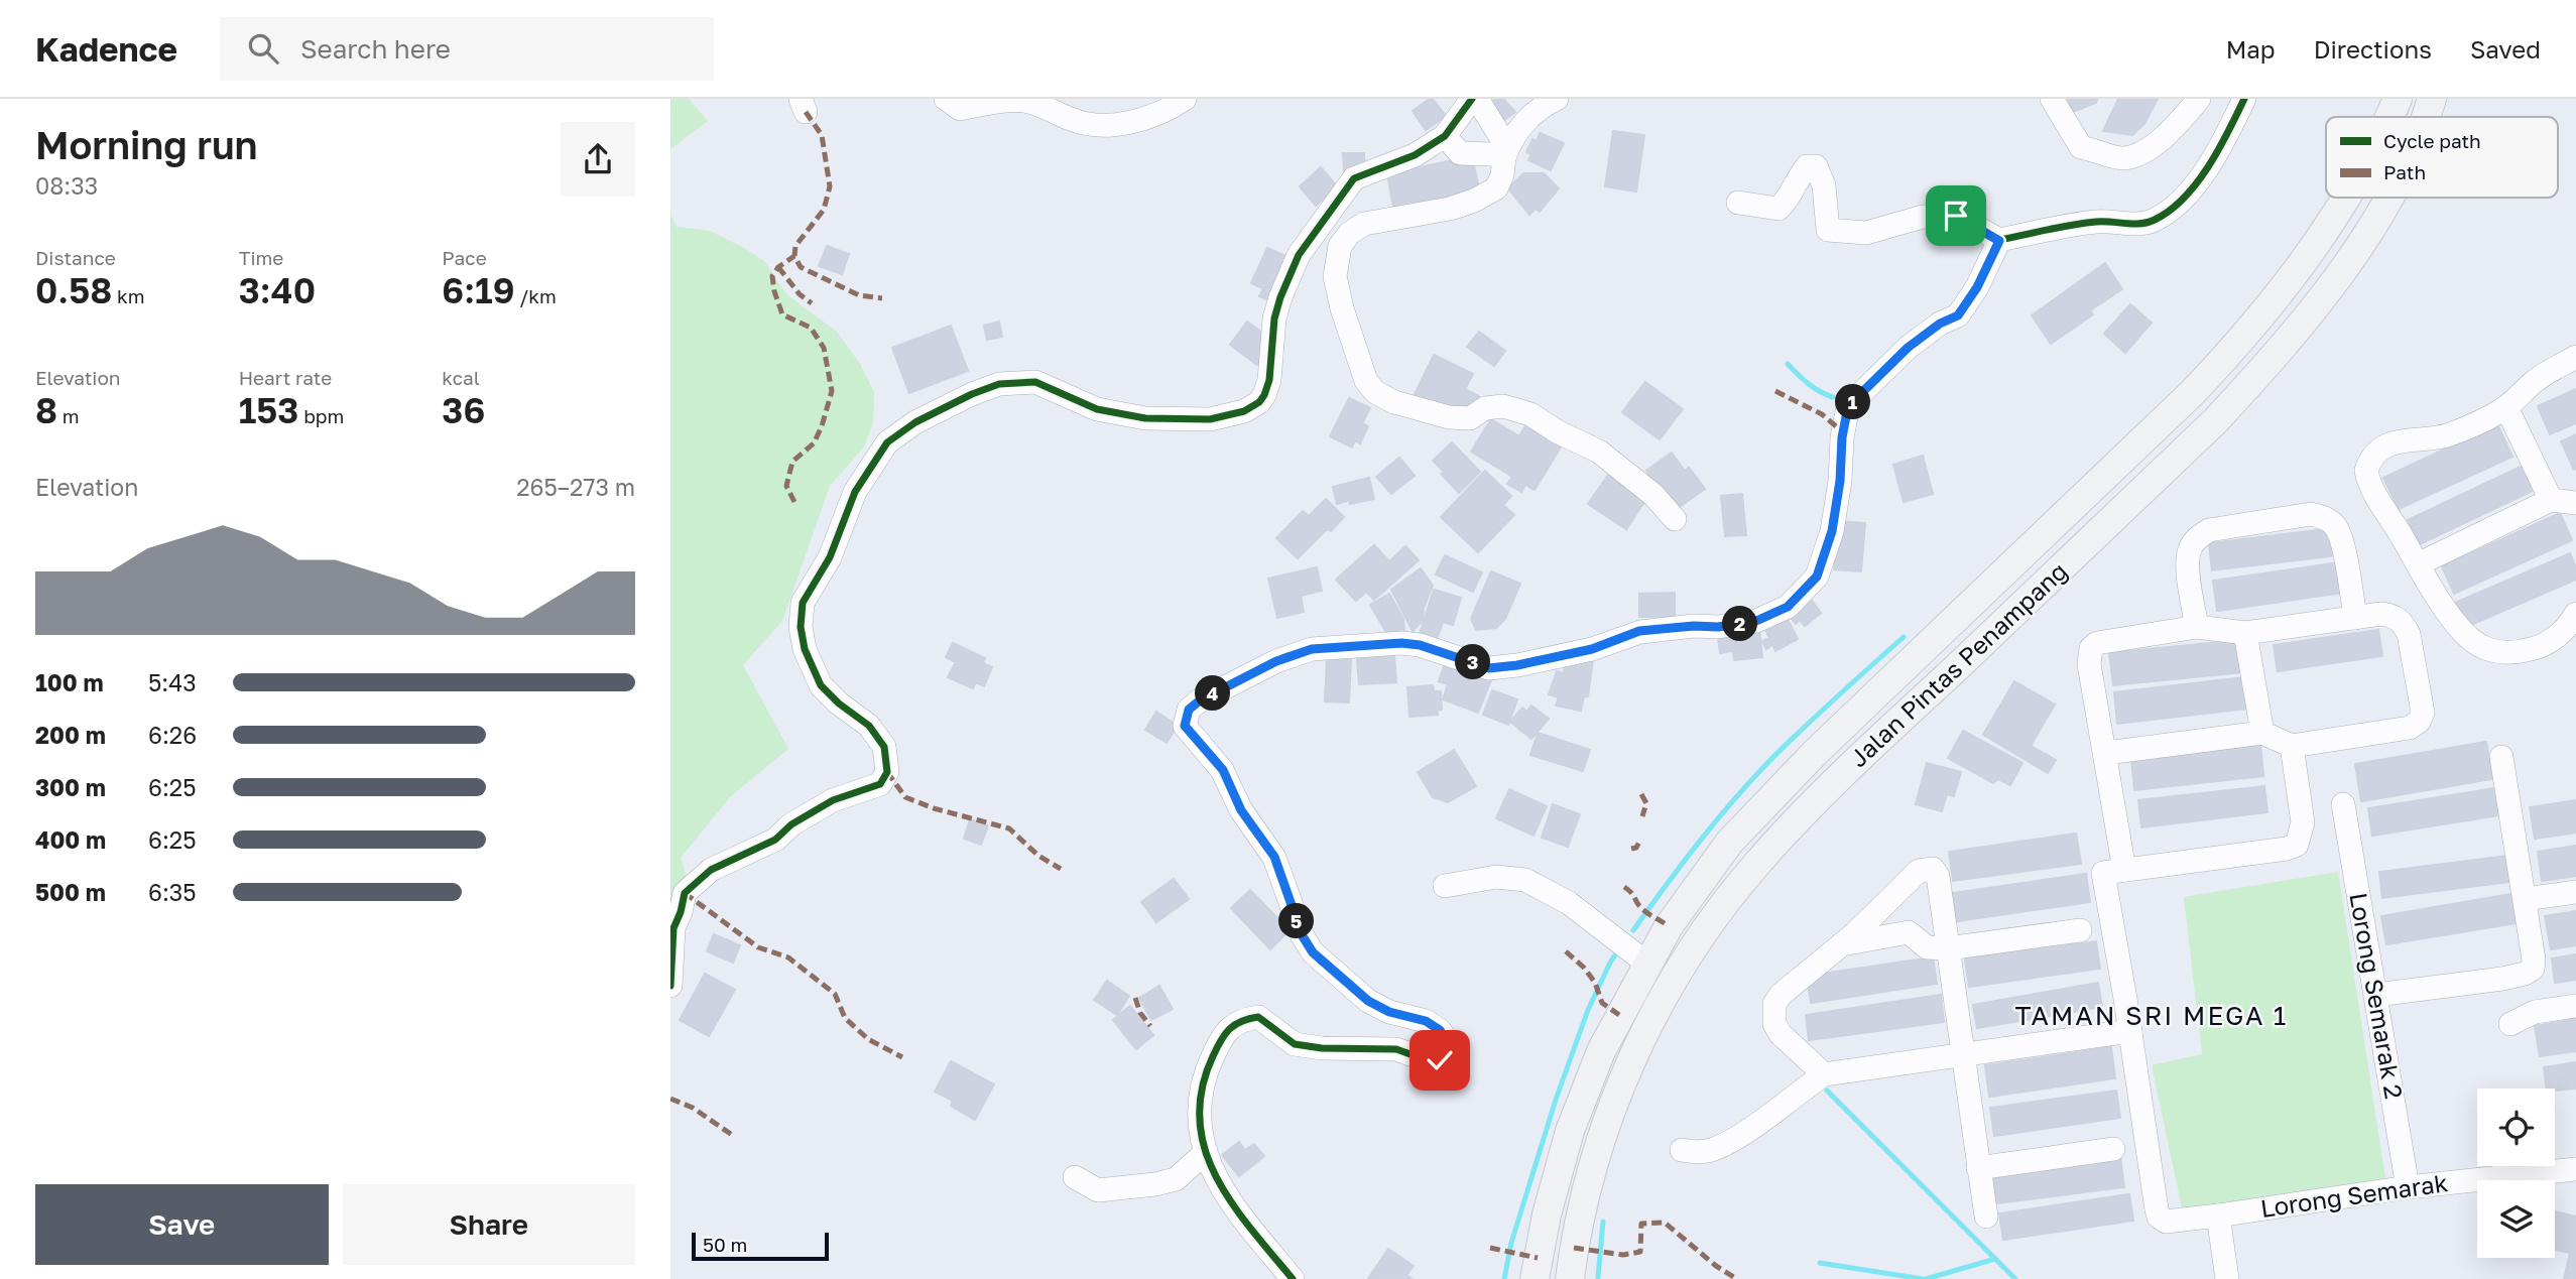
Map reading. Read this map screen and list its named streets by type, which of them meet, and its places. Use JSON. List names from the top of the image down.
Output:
{
  "streets": {
    "main road": ["Jalan Pintas Penampang"],
    "street": ["Lorong Semarak 2", "Lorong Semarak"]
  },
  "crossings": [
    ["Lorong Semarak 2", "Lorong Semarak"]
  ],
  "districts": ["TAMAN SRI MEGA 1"],
  "legend": ["Cycle path", "Path"],
  "scale_bar": "50 m",
  "page": {
    "header": "Kadence",
    "search": "Search here",
    "nav": ["Map", "Directions", "Saved"],
    "heading": ["Morning run", "08:33"],
    "stats": [
      ["Distance", "0.58 km"],
      ["Time", "3:40"],
      ["Pace", "6:19 /km"],
      ["Elevation", "8 m"],
      ["Heart rate", "153 bpm"],
      ["kcal", "36"]
    ],
    "pins": [
      "1",
      "2",
      "3",
      "4",
      "5"
    ],
    "chart": ["Elevation", "265–273 m"],
    "list": [
      {
        "name": "100 m",
        "note": "5:43"
      },
      {
        "name": "200 m",
        "note": "6:26"
      },
      {
        "name": "300 m",
        "note": "6:25"
      },
      {
        "name": "400 m",
        "note": "6:25"
      },
      {
        "name": "500 m",
        "note": "6:35"
      }
    ],
    "buttons": ["Save", "Share"],
    "scale": "50 m"
  }
}
